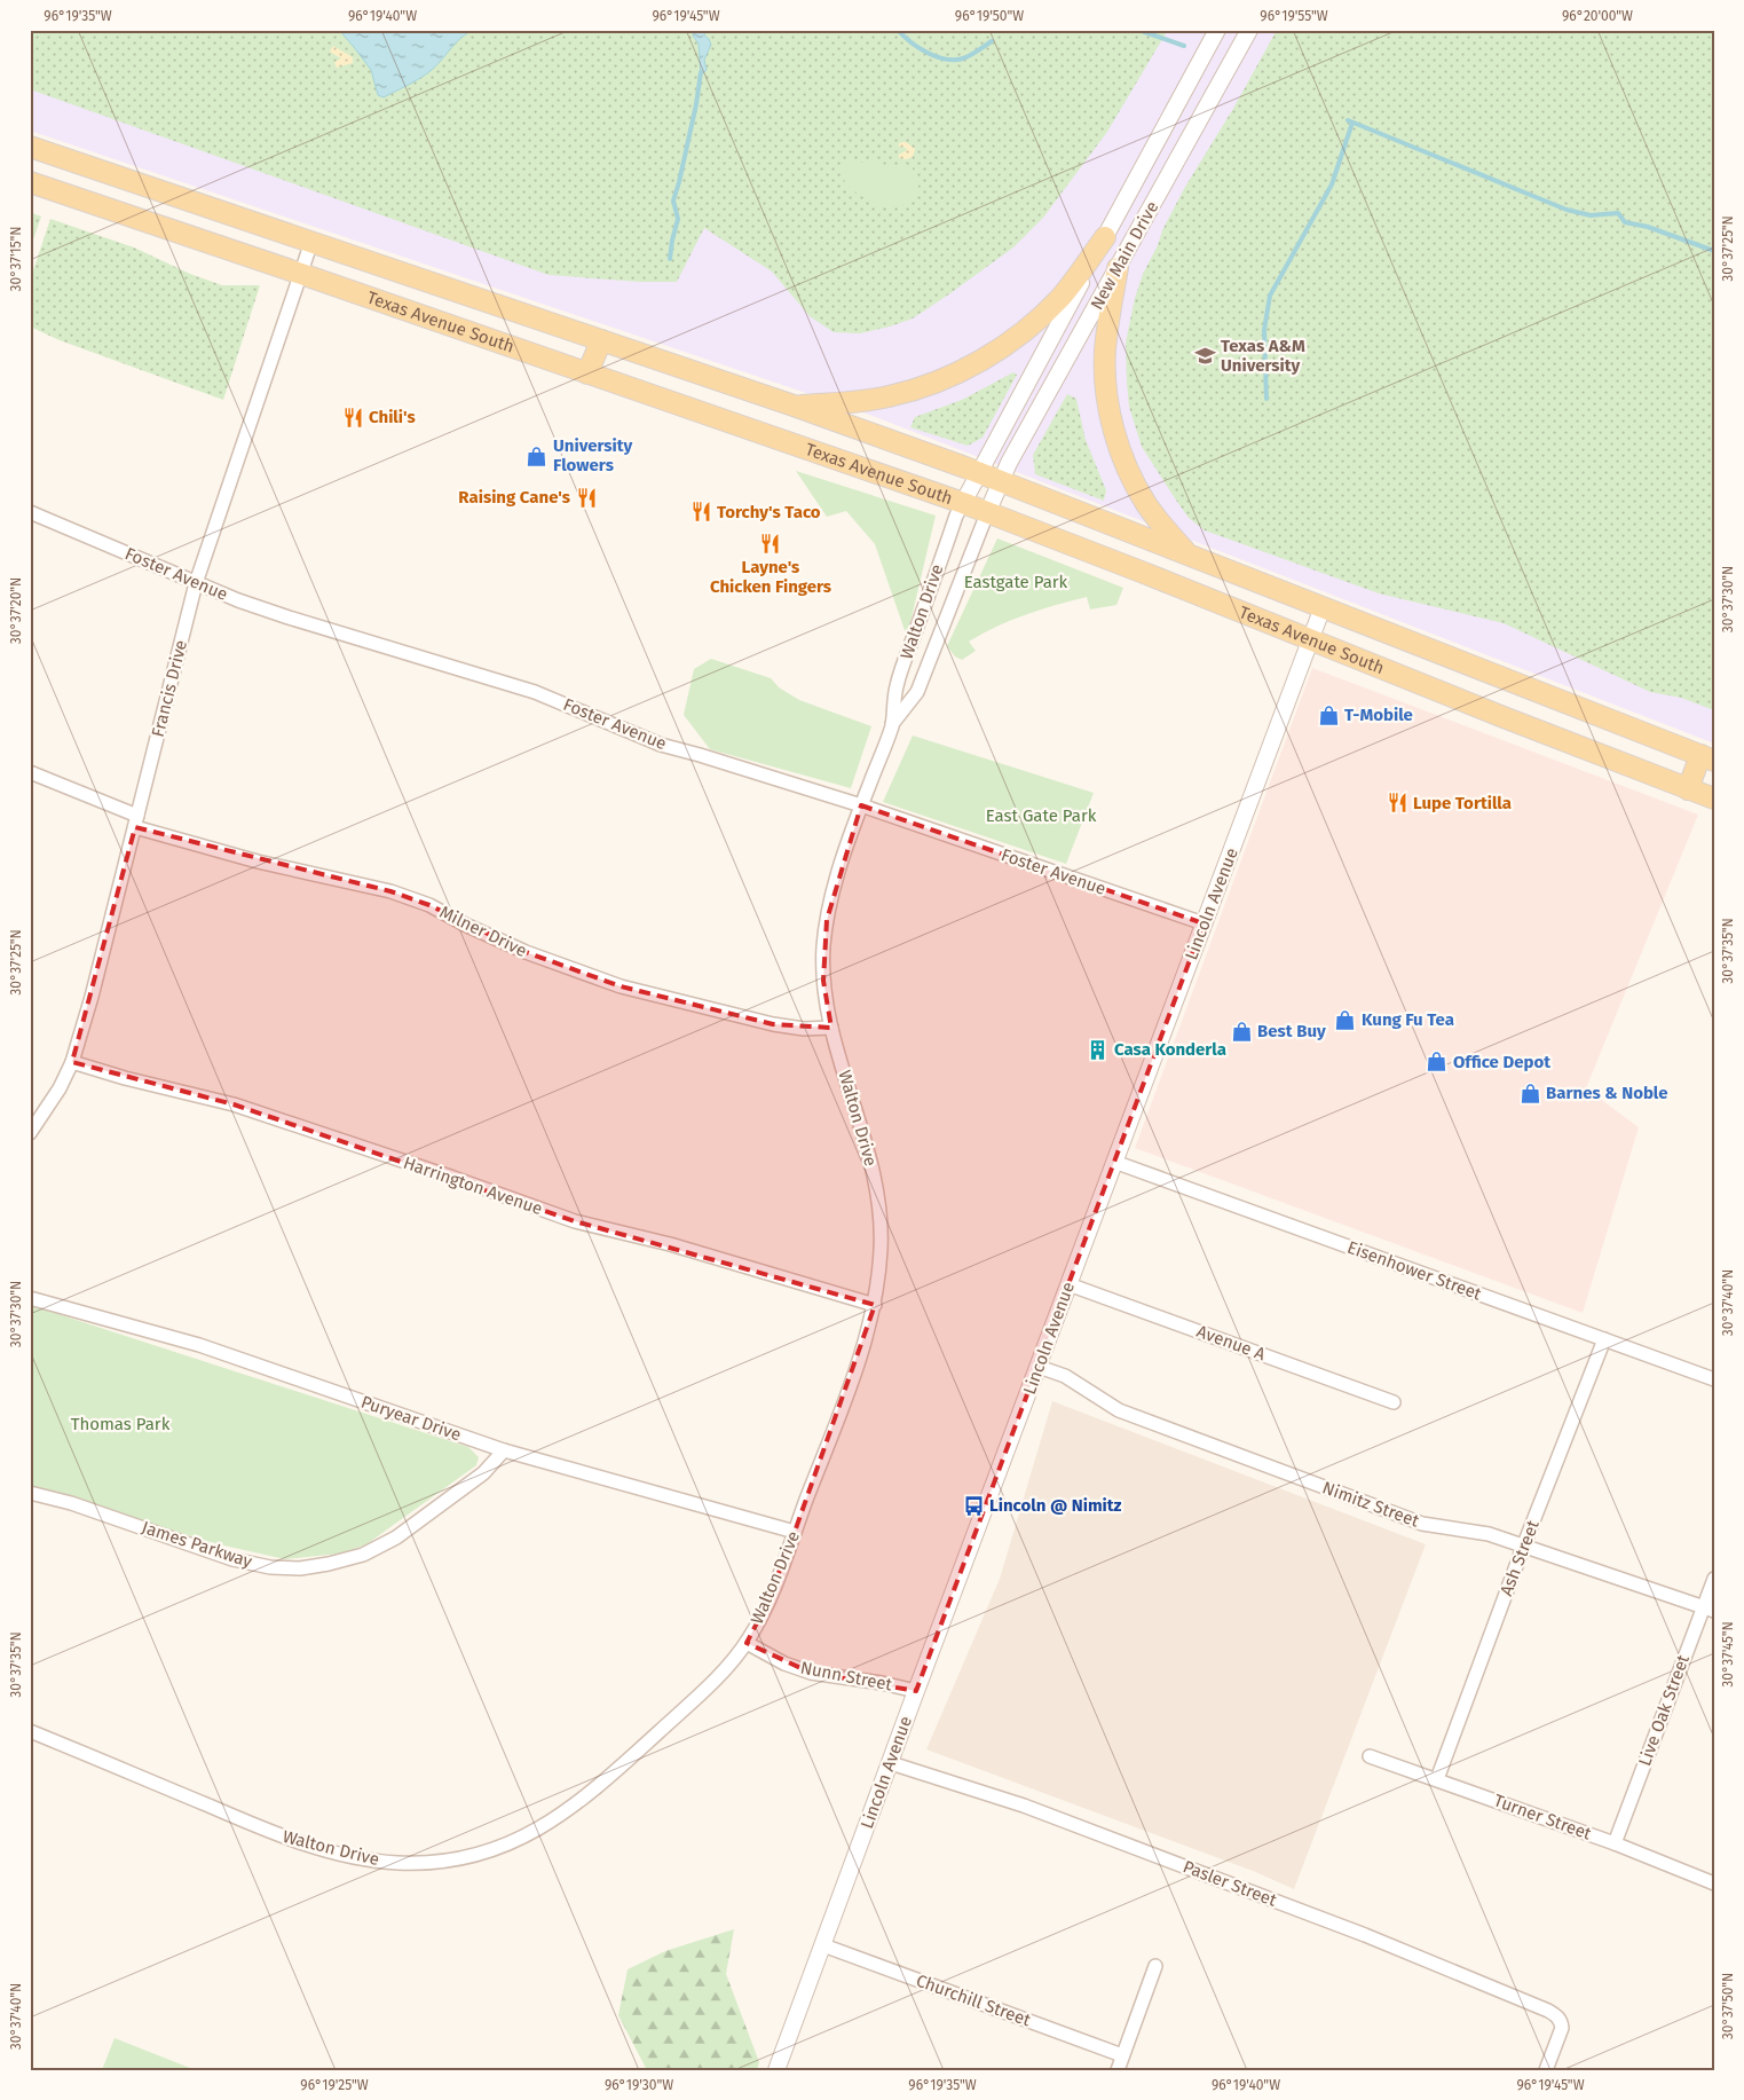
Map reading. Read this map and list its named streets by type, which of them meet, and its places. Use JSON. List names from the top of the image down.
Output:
{
  "streets": {
    "main road": ["Texas Avenue South"],
    "street": [
      "New Main Drive",
      "Foster Avenue",
      "Walton Drive",
      "Francis Drive",
      "Lincoln Avenue",
      "Milner Drive",
      "Harrington Avenue",
      "Eisenhower Street",
      "Avenue A",
      "Puryear Drive",
      "Nimitz Street",
      "James Parkway",
      "Ash Street",
      "Nunn Street",
      "Live Oak Street",
      "Turner Street",
      "Pasler Street",
      "Churchill Street"
    ]
  },
  "crossings": [
    ["New Main Drive", "Texas Avenue South"],
    ["New Main Drive", "Walton Drive"],
    ["Texas Avenue South", "Walton Drive"],
    ["Texas Avenue South", "Francis Drive"],
    ["Texas Avenue South", "Lincoln Avenue"],
    ["Foster Avenue", "Walton Drive"],
    ["Foster Avenue", "Francis Drive"],
    ["Foster Avenue", "Lincoln Avenue"],
    ["Walton Drive", "Milner Drive"],
    ["Walton Drive", "Harrington Avenue"],
    ["Walton Drive", "Puryear Drive"],
    ["Walton Drive", "Nunn Street"],
    ["Francis Drive", "Milner Drive"],
    ["Francis Drive", "Harrington Avenue"],
    ["Lincoln Avenue", "Eisenhower Street"],
    ["Lincoln Avenue", "Avenue A"],
    ["Lincoln Avenue", "Nimitz Street"],
    ["Lincoln Avenue", "Nunn Street"],
    ["Lincoln Avenue", "Pasler Street"],
    ["Lincoln Avenue", "Churchill Street"],
    ["Eisenhower Street", "Ash Street"],
    ["Puryear Drive", "James Parkway"],
    ["Nimitz Street", "Ash Street"],
    ["Nimitz Street", "Live Oak Street"],
    ["Ash Street", "Turner Street"],
    ["Live Oak Street", "Turner Street"]
  ],
  "parks": ["Eastgate Park", "East Gate Park", "Thomas Park"],
  "places": {
    "school or university": ["Texas A&M University"],
    "restaurant": [
      "Chili's",
      "Raising Cane's",
      "Torchy's Taco",
      "Layne's Chicken Fingers",
      "Lupe Tortilla"
    ],
    "shop": [
      "University Flowers",
      "T-Mobile",
      "Kung Fu Tea",
      "Best Buy",
      "Office Depot",
      "Barnes & Noble"
    ],
    "building": ["Casa Konderla"],
    "bus stop": ["Lincoln @ Nimitz"]
  },
  "coordinates": [
    "96°19'35\"W",
    "96°19'40\"W",
    "96°19'45\"W",
    "96°19'50\"W",
    "96°19'55\"W",
    "96°20'00\"W",
    "30°37'25\"N",
    "30°37'15\"N",
    "30°37'30\"N",
    "30°37'20\"N",
    "30°37'35\"N",
    "30°37'40\"N",
    "30°37'45\"N",
    "30°37'50\"N",
    "96°19'25\"W",
    "96°19'30\"W"
  ]
}
